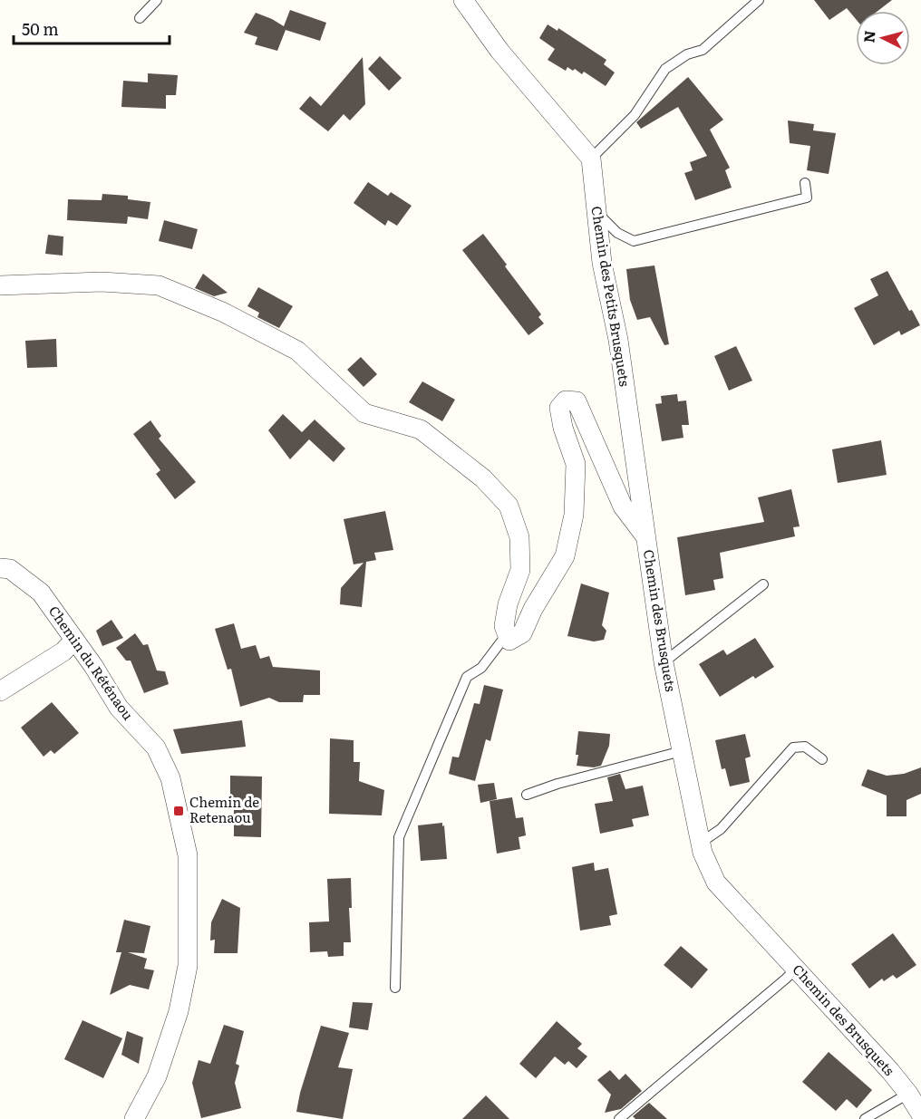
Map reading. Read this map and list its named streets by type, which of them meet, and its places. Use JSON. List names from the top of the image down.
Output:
{
  "streets": {
    "street": ["Chemin des Petits Brusquets", "Chemin des Brusquets", "Chemin du Réténaou"]
  },
  "crossings": [
    ["Chemin des Petits Brusquets", "Chemin des Brusquets"]
  ],
  "places": {
    "transit": ["Chemin de Retenaou"]
  },
  "scale_bar": "50 m",
  "north": "left"
}
